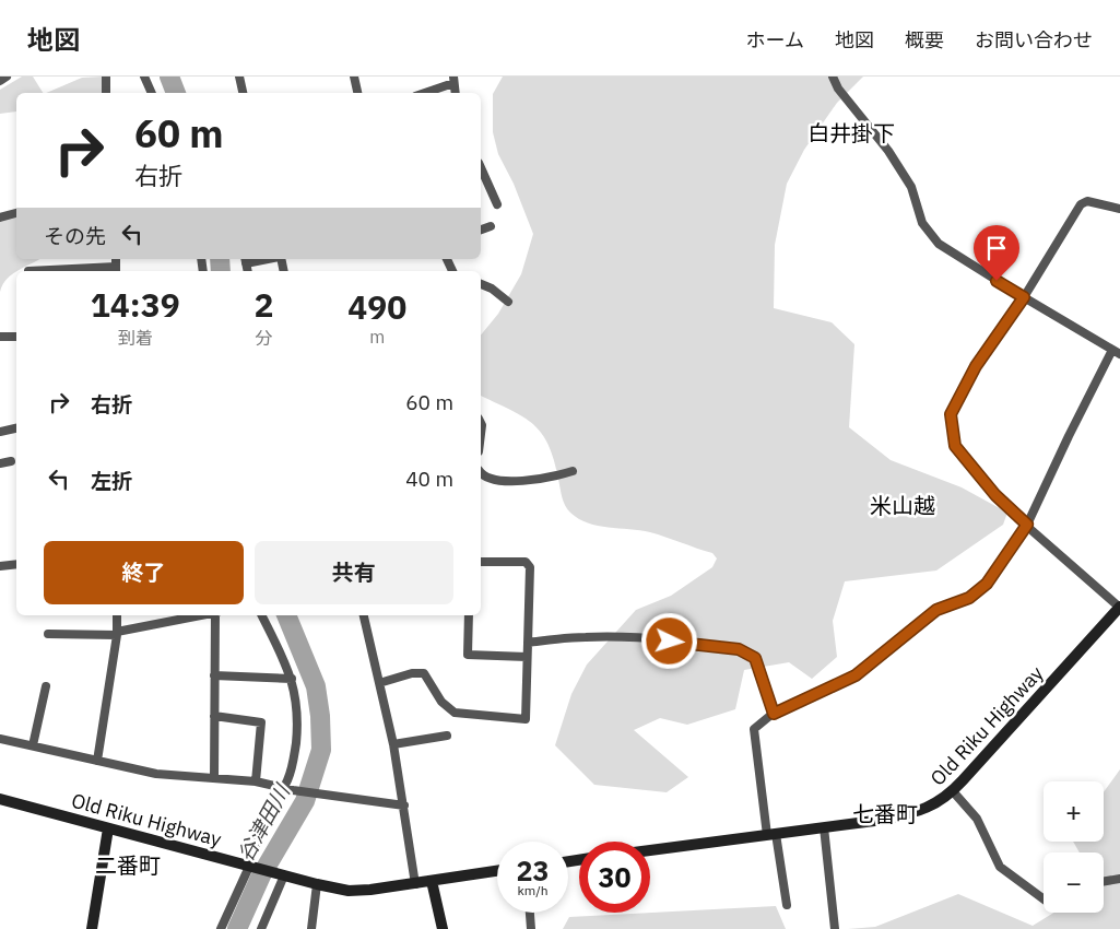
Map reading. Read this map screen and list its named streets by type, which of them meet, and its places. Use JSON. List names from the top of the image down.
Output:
{
  "streets": {
    "street": ["Old Riku Highway"]
  },
  "districts": [
    "白井掛下",
    "米山越",
    "七番町",
    "二番町"
  ],
  "water": ["谷津田川"],
  "page": {
    "header": "地図",
    "nav": [
      "ホーム",
      "地図",
      "概要",
      "お問い合わせ"
    ],
    "turn": ["60 m", "右折"],
    "then": "その先",
    "eta": [
      "14:39",
      "到着",
      "2",
      "分",
      "490",
      "m"
    ],
    "list": [
      {
        "name": "右折",
        "value": "60 m"
      },
      {
        "name": "左折",
        "value": "40 m"
      }
    ],
    "buttons": ["終了", "共有"],
    "map_buttons": ["+", "−"],
    "speed": "23 km/h",
    "limit": "30"
  }
}
